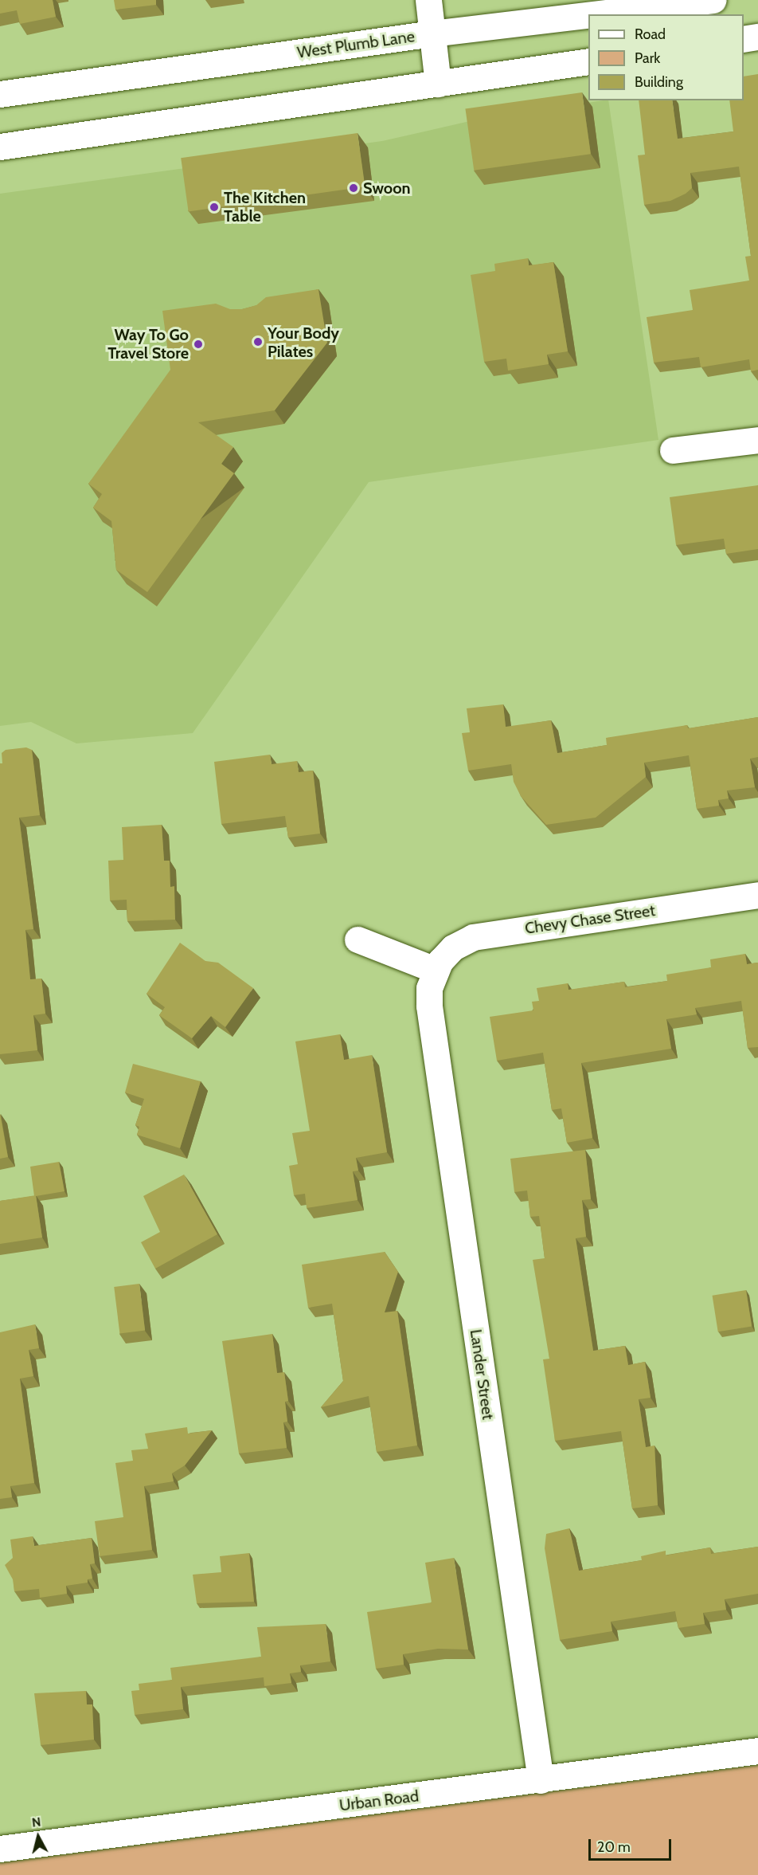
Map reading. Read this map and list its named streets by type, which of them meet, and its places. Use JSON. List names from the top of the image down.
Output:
{
  "streets": {
    "street": [
      "West Plumb Lane",
      "Chevy Chase Street",
      "Lander Street",
      "Urban Road"
    ]
  },
  "crossings": [
    ["Chevy Chase Street", "Lander Street"],
    ["Lander Street", "Urban Road"]
  ],
  "places": [
    "Swoon",
    "The Kitchen Table",
    "Your Body Pilates",
    "Way To Go Travel Store"
  ],
  "legend": ["Road", "Park", "Building"],
  "scale_bar": "20 m",
  "north": "top"
}
